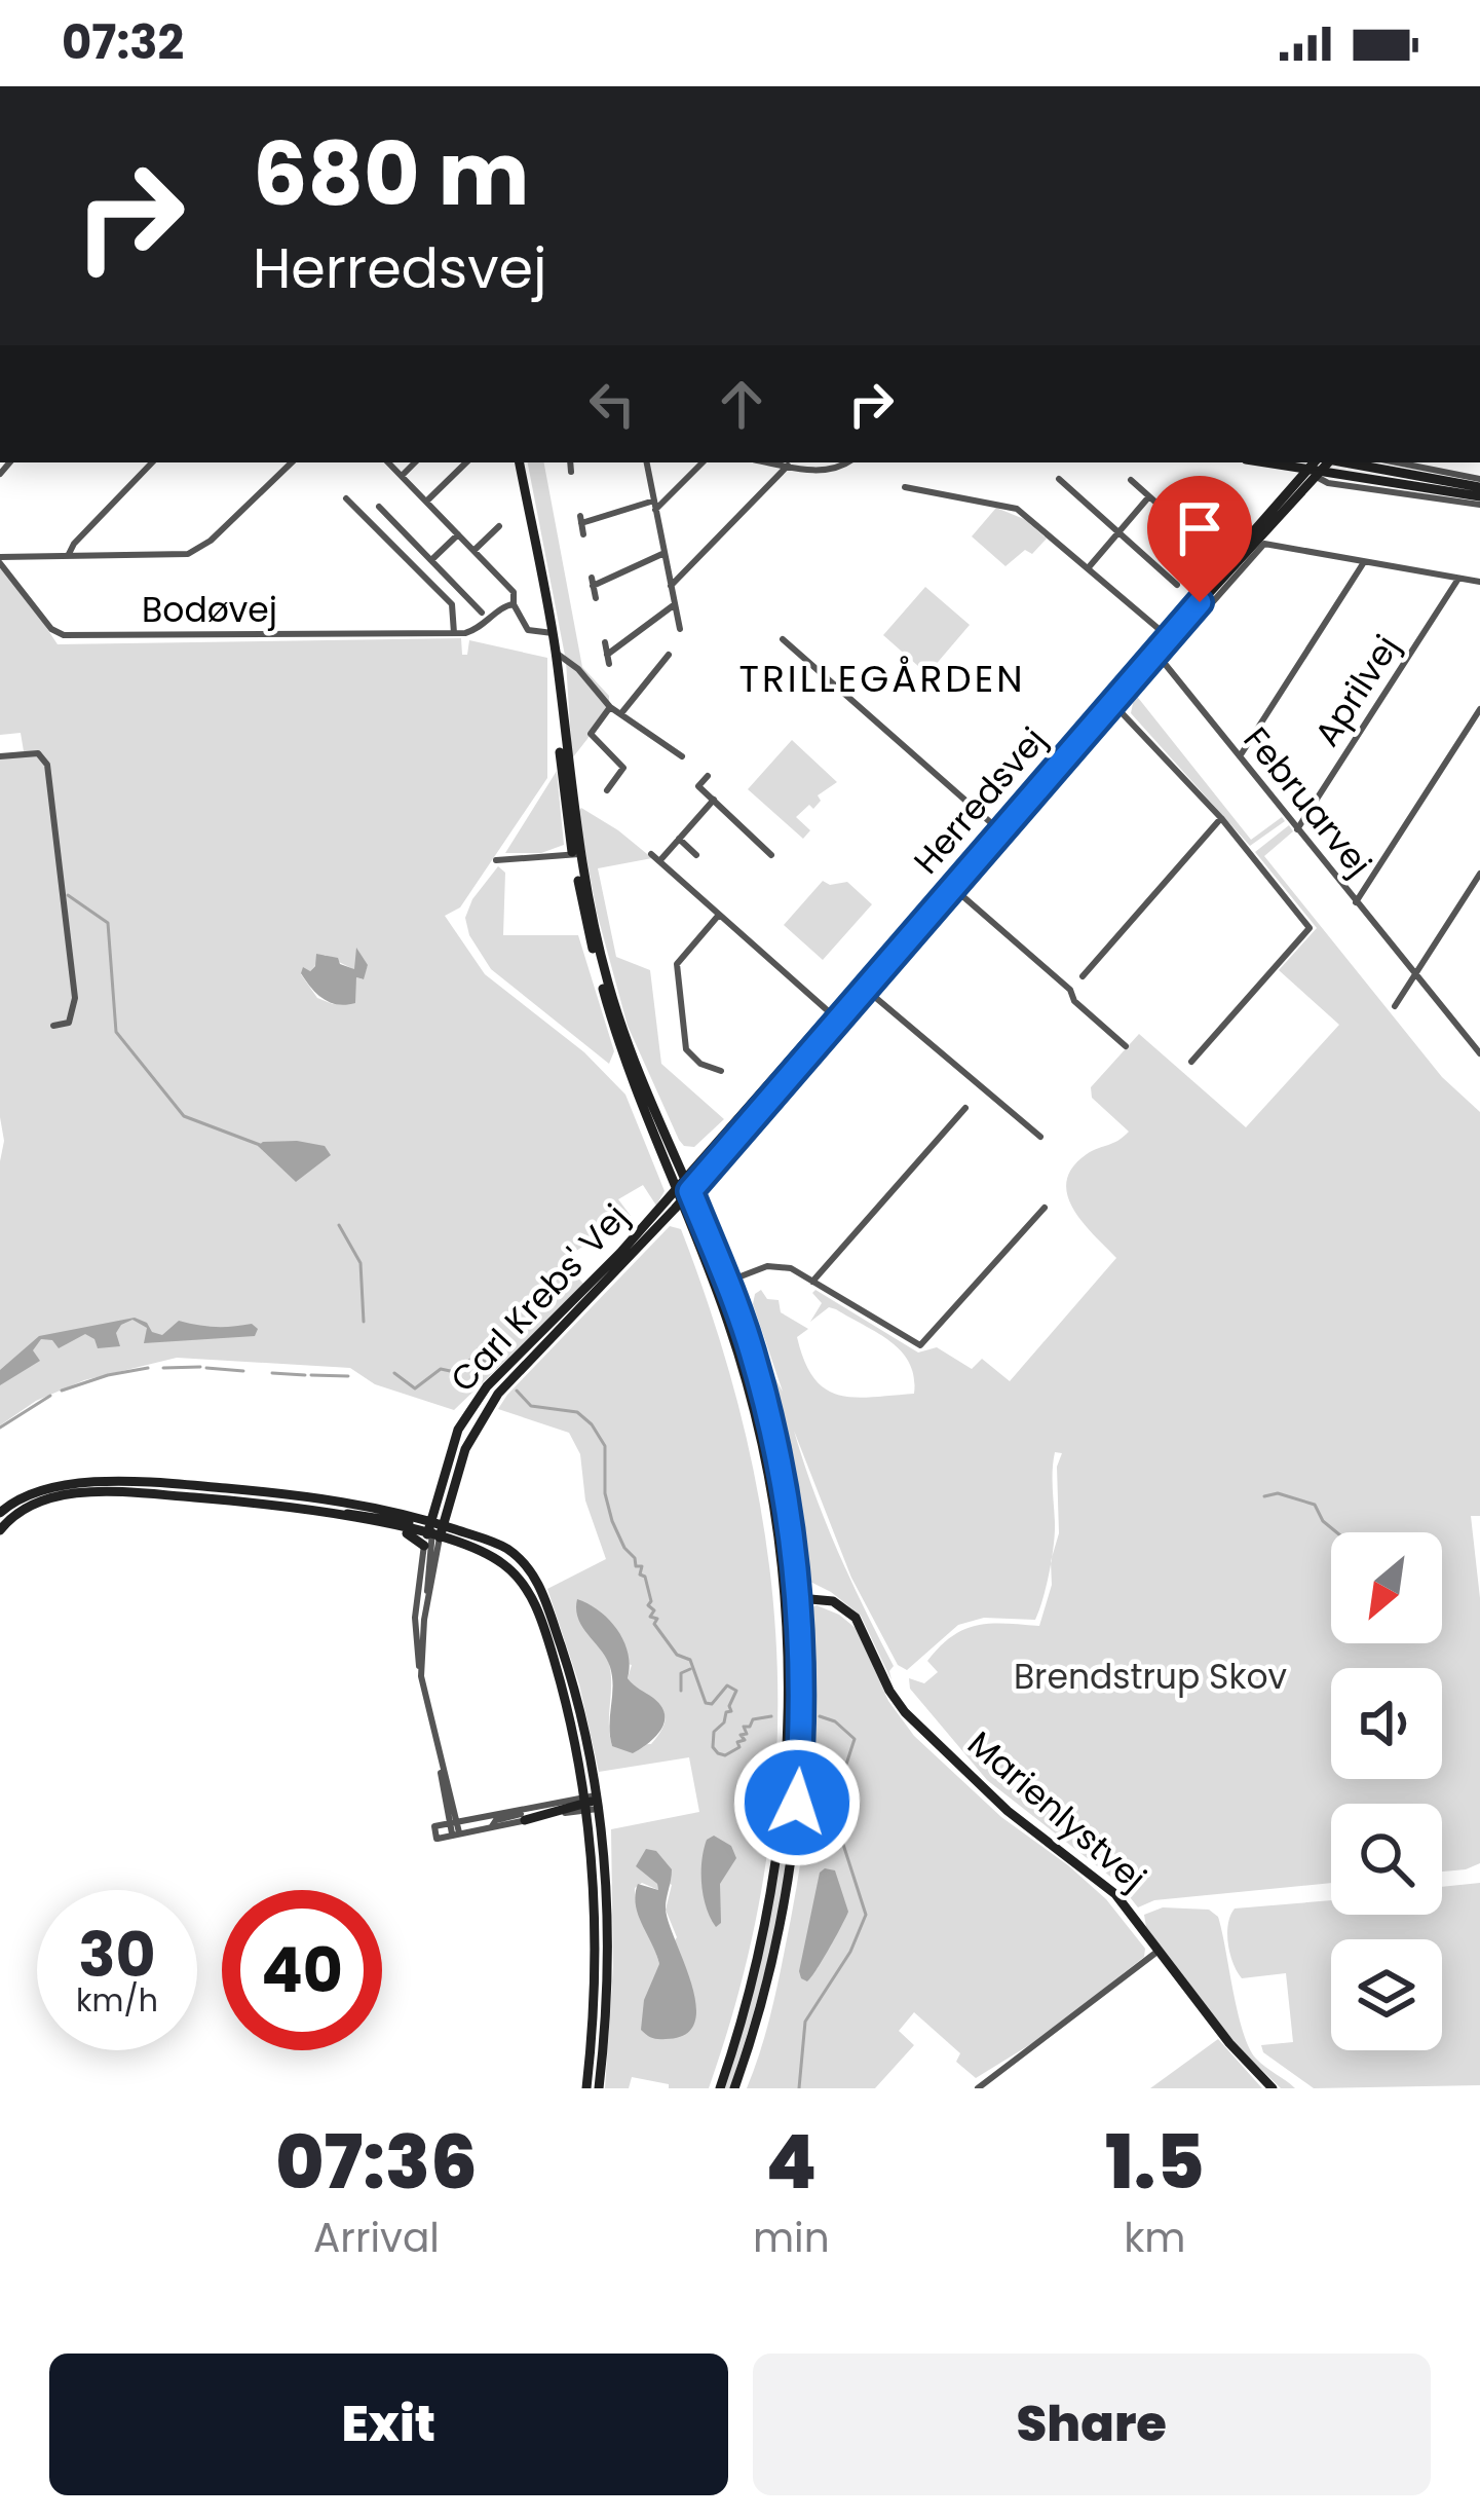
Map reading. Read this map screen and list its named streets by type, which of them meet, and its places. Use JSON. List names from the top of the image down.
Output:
{
  "streets": {
    "street": [
      "Bodøvej",
      "Aprilvej",
      "Herredsvej",
      "Februarvej",
      "Carl Krebs' Vej",
      "Marienlystvej"
    ]
  },
  "crossings": [
    ["Aprilvej", "Februarvej"],
    ["Herredsvej", "Carl Krebs' Vej"]
  ],
  "districts": ["TRILLEGÅRDEN"],
  "parks": ["Brendstrup Skov"],
  "north": "bottom left",
  "page": {
    "status": "07:32",
    "turn": ["680 m", "Herredsvej"],
    "speed": "30 km/h",
    "limit": "40",
    "eta": [
      "07:36",
      "Arrival",
      "4",
      "min",
      "1.5",
      "km"
    ],
    "buttons": ["Exit", "Share"]
  }
}
